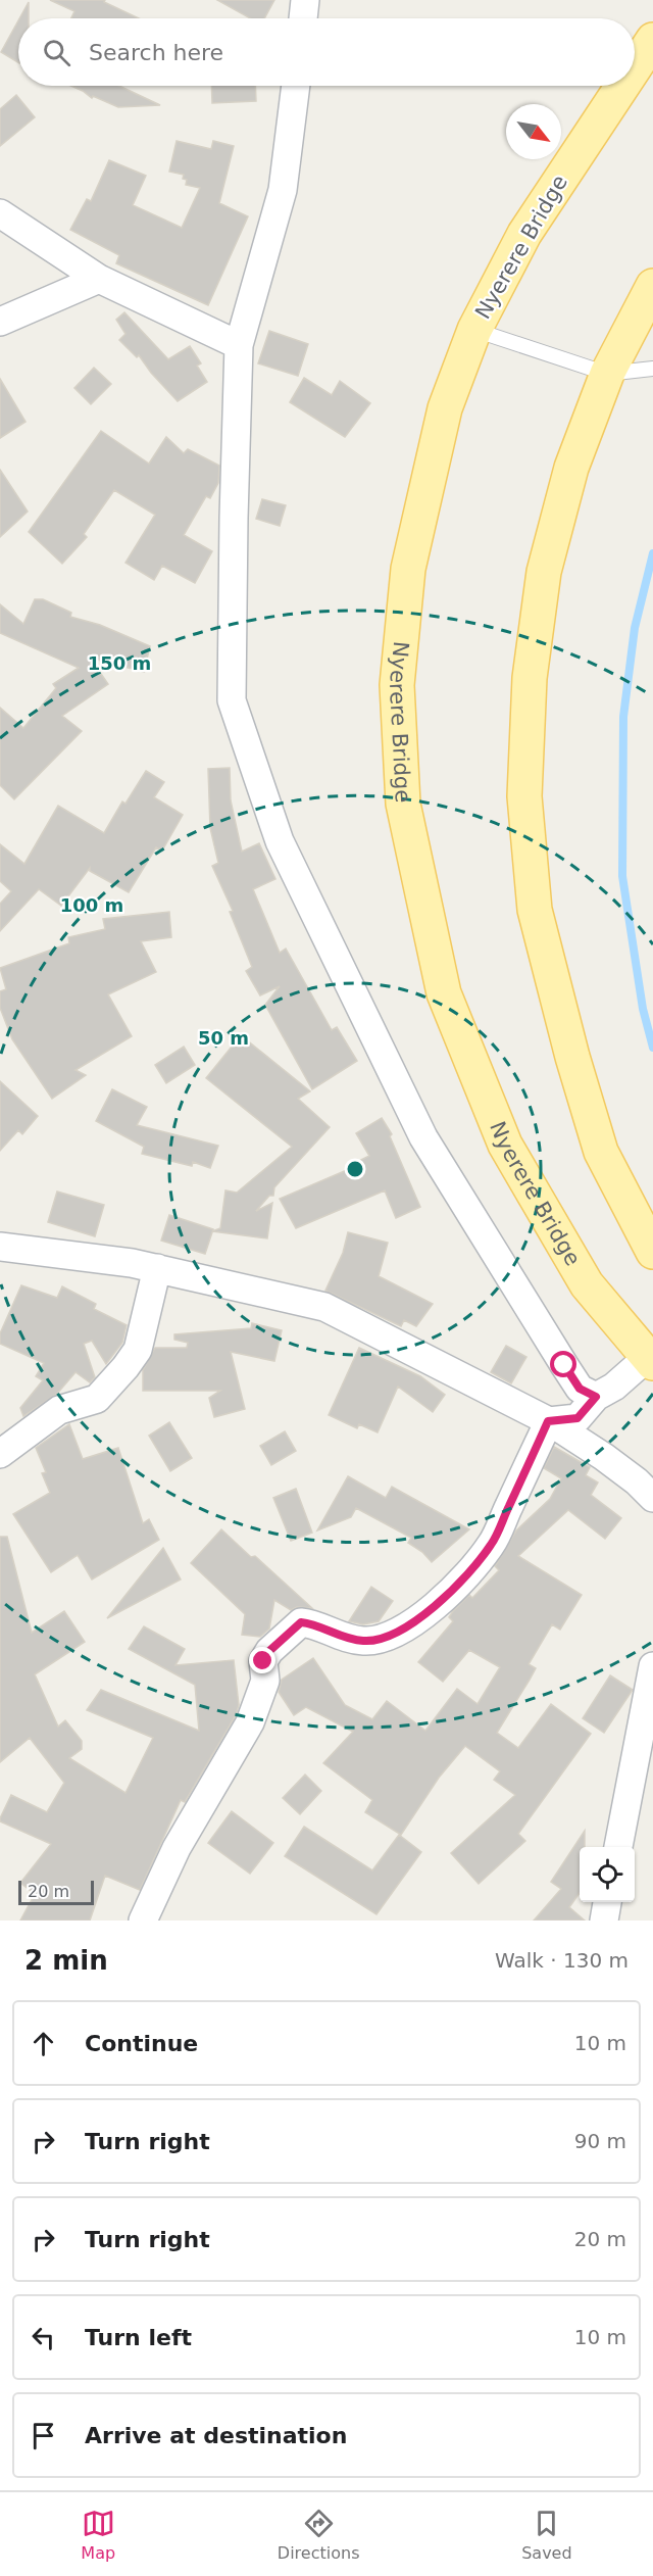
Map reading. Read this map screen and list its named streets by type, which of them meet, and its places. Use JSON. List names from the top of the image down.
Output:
{
  "streets": {
    "main road": ["Nyerere Bridge"]
  },
  "scale_bar": "20 m",
  "north": "bottom right",
  "page": {
    "search": "Search here",
    "scale": "20 m",
    "heading": ["2 min", "Walk · 130 m"],
    "list": [
      ["Continue", "10 m"],
      ["Turn right", "90 m"],
      ["Turn right", "20 m"],
      ["Turn left", "10 m"],
      "Arrive at destination"
    ],
    "nav": ["Map", "Directions", "Saved"]
  },
  "rings": ["150 m", "100 m", "50 m"]
}
